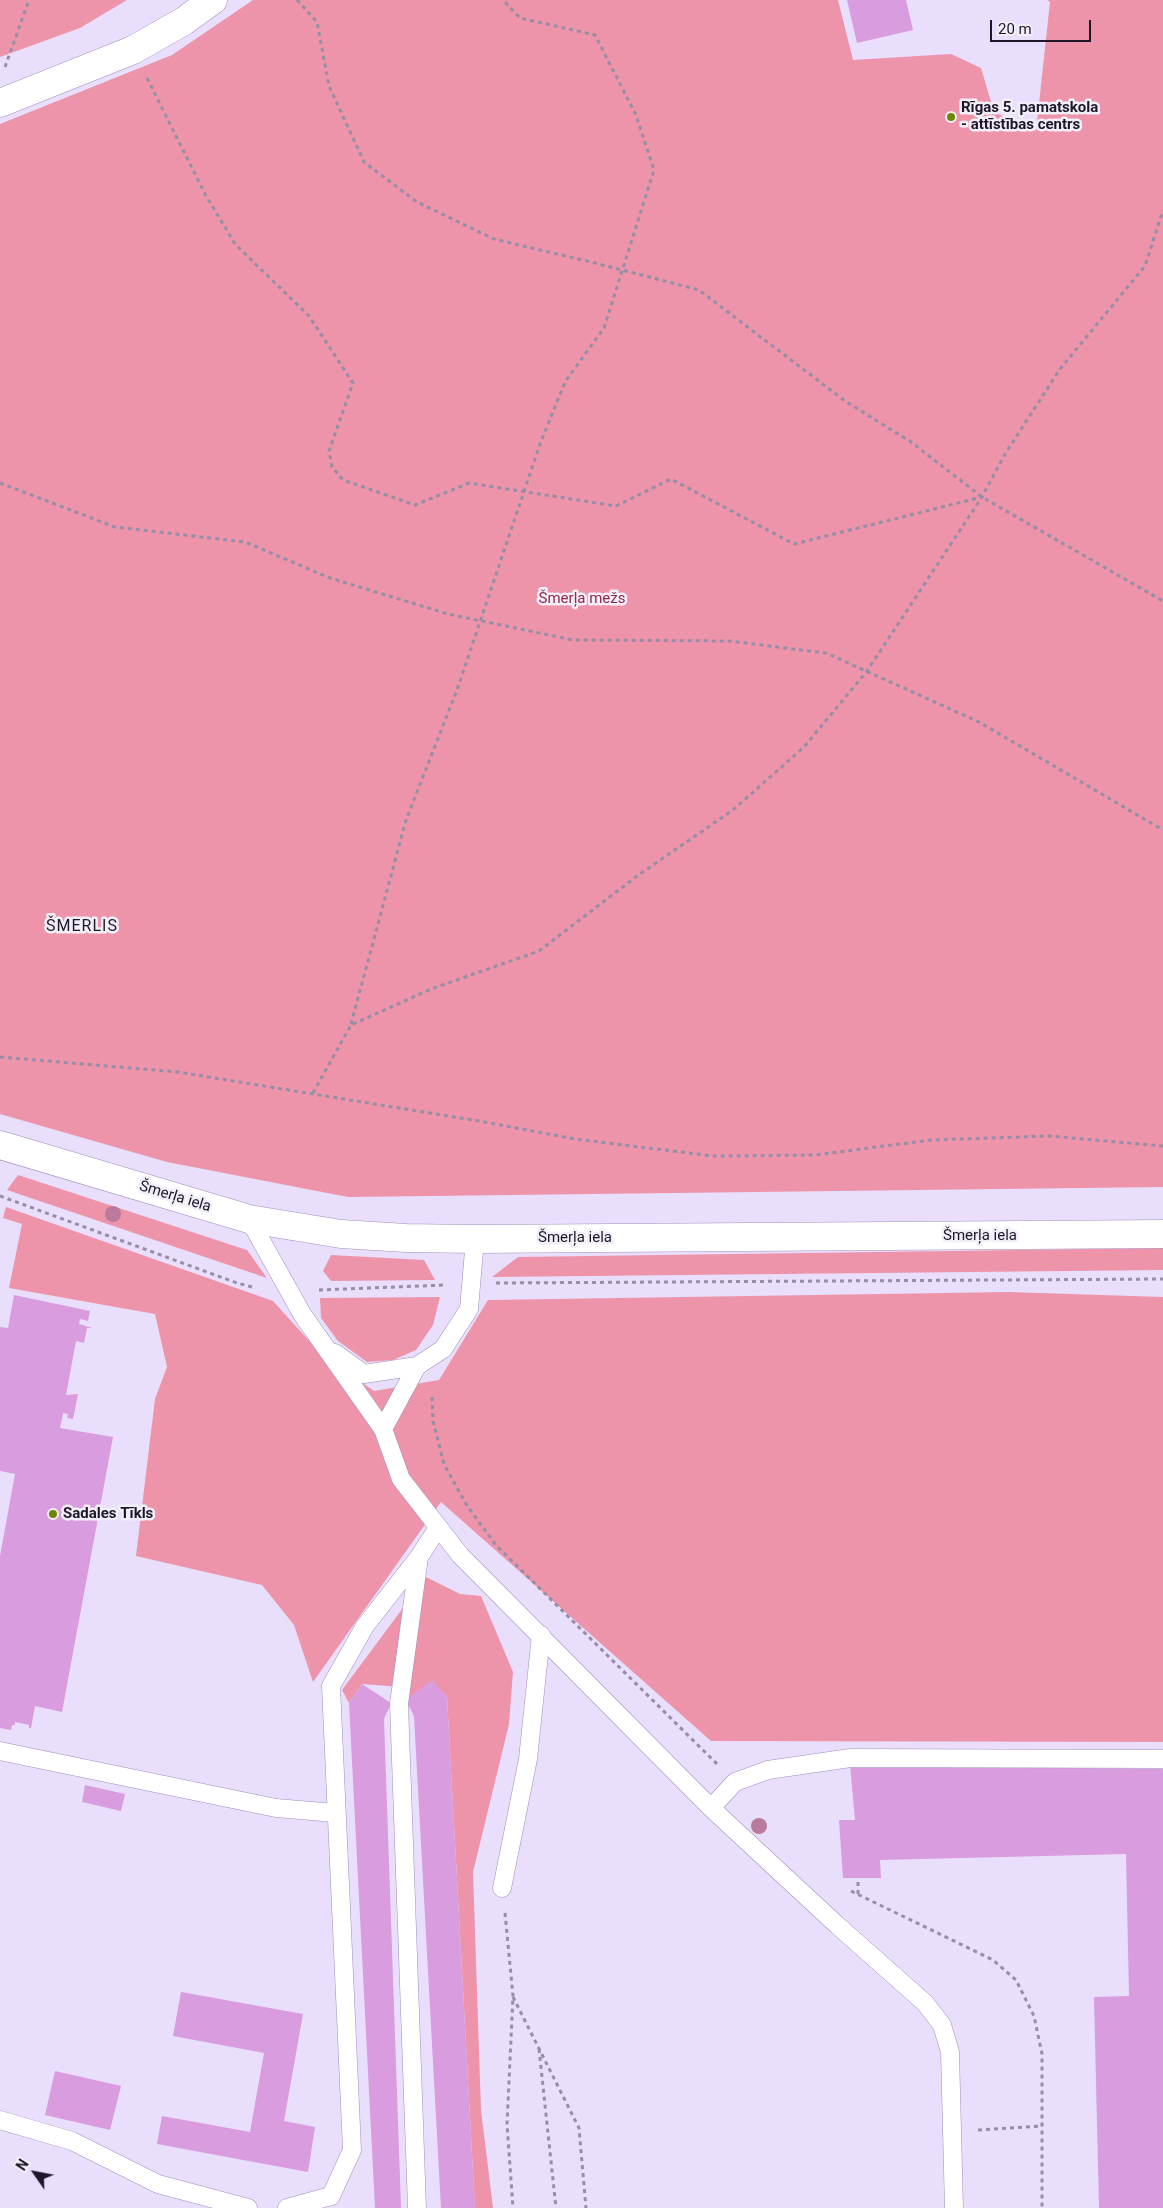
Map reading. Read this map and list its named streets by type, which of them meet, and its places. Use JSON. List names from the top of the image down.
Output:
{
  "streets": {
    "street": ["Šmerļa iela"]
  },
  "districts": ["ŠMERLIS"],
  "parks": ["Šmerļa mežs"],
  "places": ["Rīgas 5. pamatskola - attīstības centrs", "Sadales Tīkls"],
  "scale_bar": "20 m",
  "north": "top left"
}
